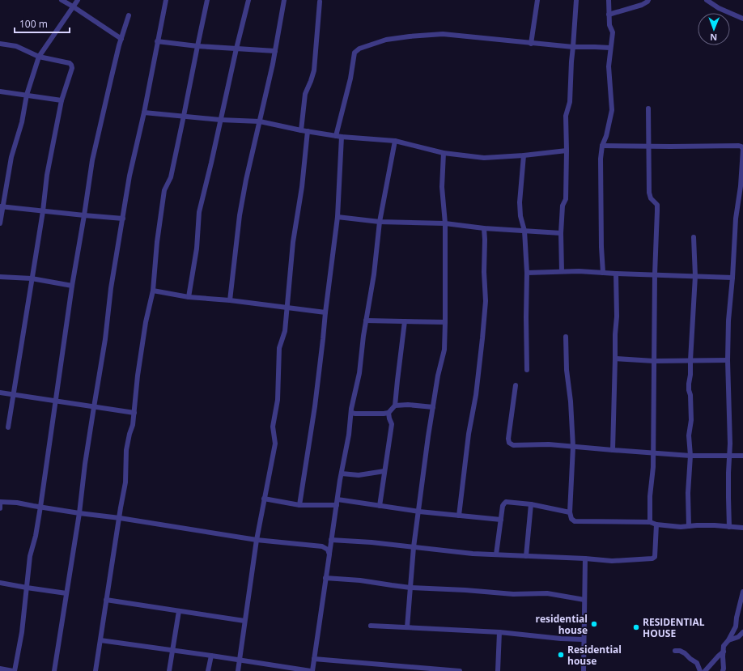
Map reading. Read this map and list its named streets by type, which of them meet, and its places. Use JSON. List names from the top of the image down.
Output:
{
  "places": ["residential house", "RESIDENTIAL HOUSE", "Residential house"],
  "scale_bar": "100 m",
  "north": "bottom"
}
